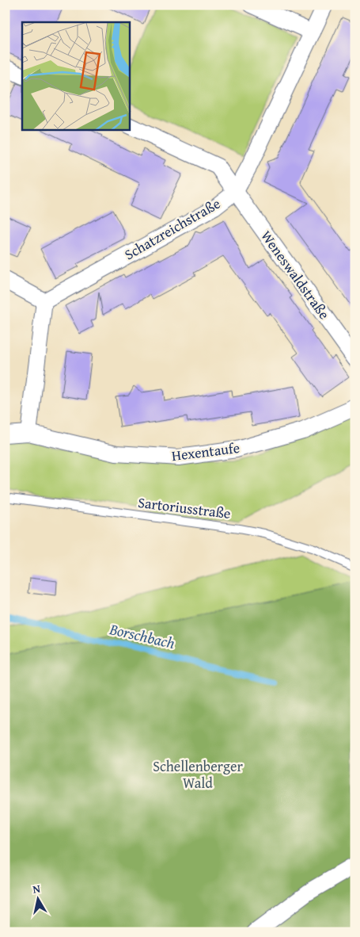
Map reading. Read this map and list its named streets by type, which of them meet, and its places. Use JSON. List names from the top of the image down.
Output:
{
  "streets": {
    "street": ["Schatzreichstraße", "Weneswaldstraße", "Hexentaufe"],
    "lane": ["Sartoriusstraße"]
  },
  "crossings": [
    ["Schatzreichstraße", "Weneswaldstraße"]
  ],
  "water": ["Borschbach"],
  "parks": ["Schellenberger Wald"],
  "north": "top"
}
